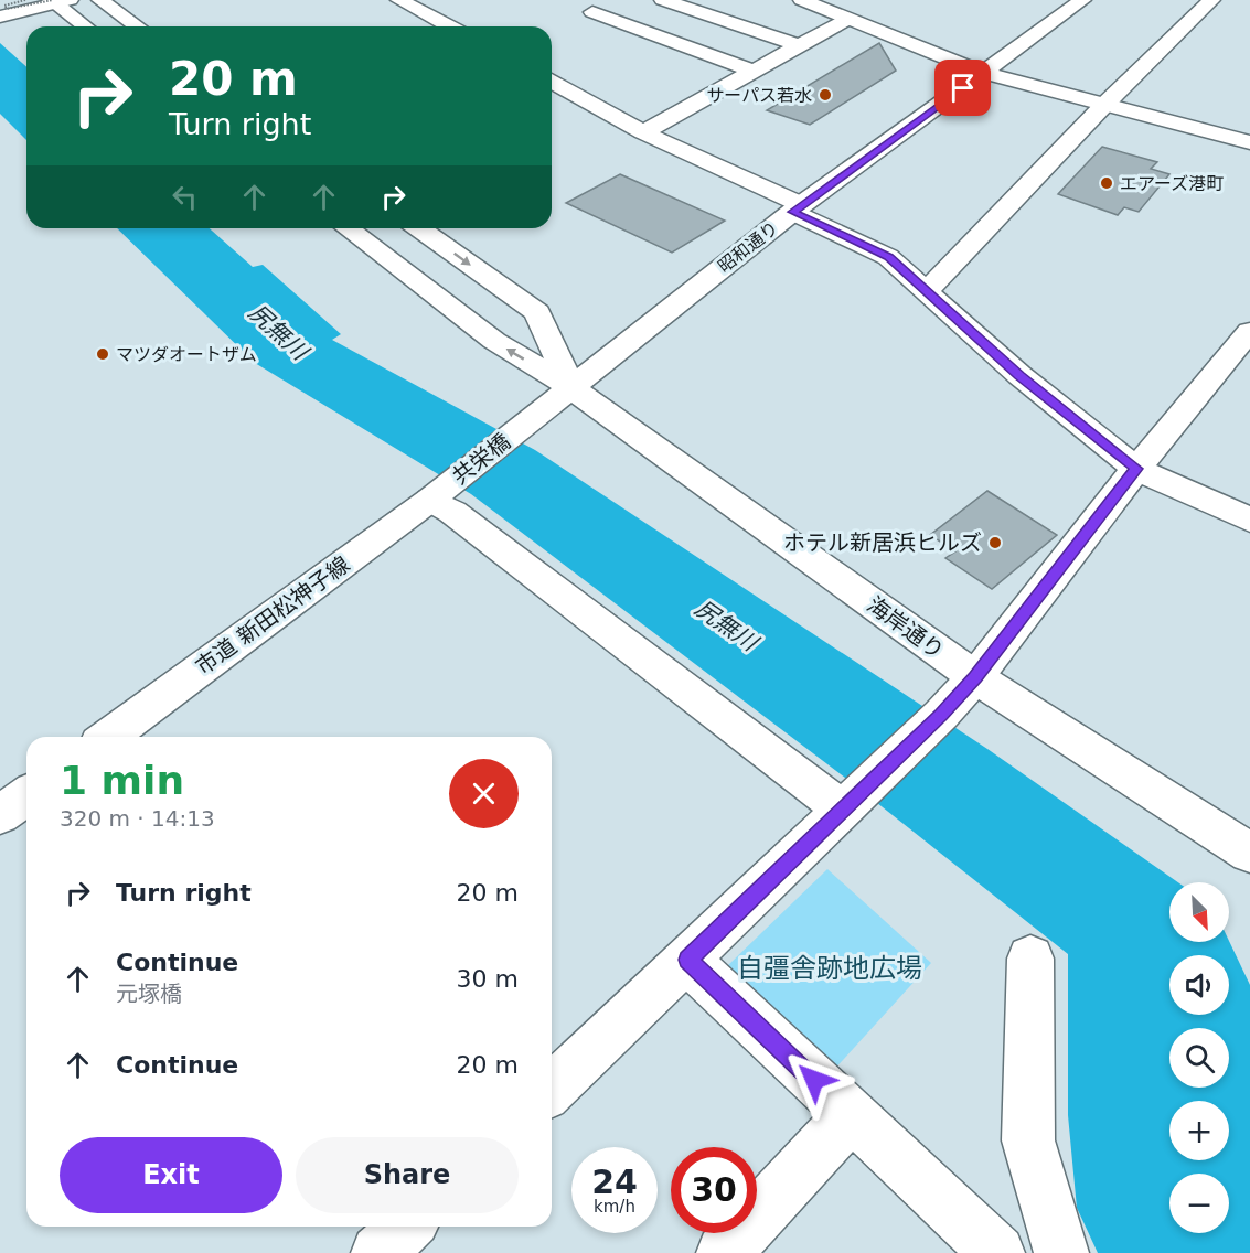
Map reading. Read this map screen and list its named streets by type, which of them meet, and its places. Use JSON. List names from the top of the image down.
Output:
{
  "streets": {
    "street": [
      "昭和通り",
      "共栄橋",
      "市道 新田松神子線",
      "海岸通り"
    ]
  },
  "crossings": [
    ["昭和通り", "共栄橋"],
    ["昭和通り", "海岸通り"],
    ["共栄橋", "市道 新田松神子線"]
  ],
  "water": ["尻無川"],
  "parks": ["自彊舎跡地広場"],
  "places": [
    "サーパス若水",
    "エアーズ港町",
    "マツダオートザム",
    "ホテル新居浜ヒルズ"
  ],
  "north": "bottom right",
  "page": {
    "turn": ["20 m", "Turn right"],
    "heading": ["1 min", "320 m · 14:13"],
    "list": [
      {
        "name": "Turn right",
        "value": "20 m"
      },
      {
        "name": "Continue",
        "note": "元塚橋",
        "value": "30 m"
      },
      {
        "name": "Continue",
        "value": "20 m"
      }
    ],
    "map_buttons": ["+", "−"],
    "buttons": ["Exit", "Share"],
    "speed": "24 km/h",
    "limit": "30"
  }
}
